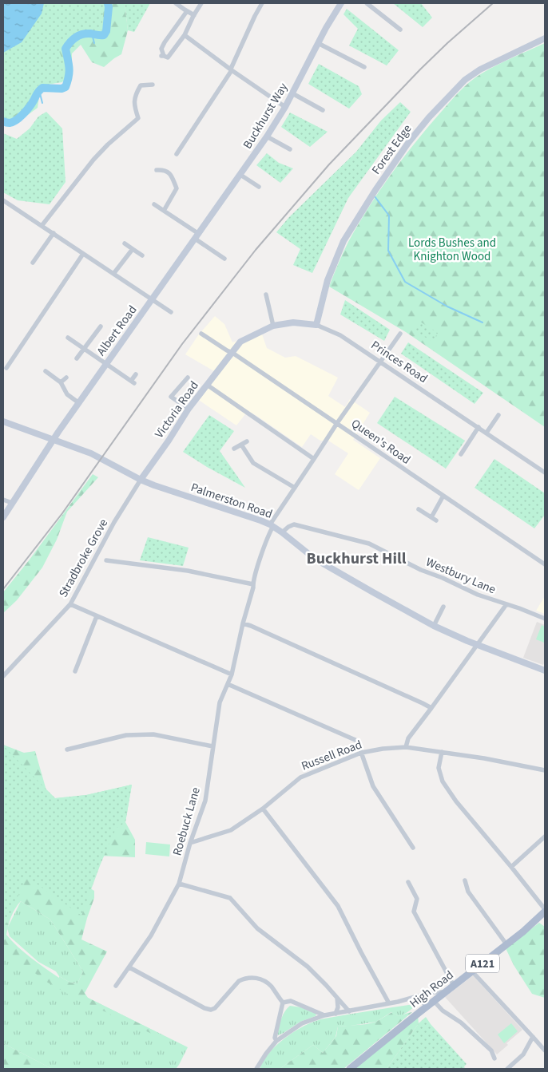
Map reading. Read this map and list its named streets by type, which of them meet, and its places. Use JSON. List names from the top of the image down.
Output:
{
  "streets": {
    "main road": ["A121", "High Road"],
    "street": [
      "Buckhurst Way",
      "Forest Edge",
      "Albert Road",
      "Princes Road",
      "Victoria Road",
      "Queen's Road",
      "Palmerston Road",
      "Stradbroke Grove",
      "Westbury Lane",
      "Russell Road",
      "Roebuck Lane"
    ]
  },
  "crossings": [
    ["Buckhurst Way", "Albert Road"],
    ["Forest Edge", "Princes Road"],
    ["Albert Road", "Palmerston Road"],
    ["Princes Road", "Victoria Road"],
    ["Princes Road", "Queen's Road"],
    ["Princes Road", "Roebuck Lane"],
    ["Victoria Road", "Queen's Road"],
    ["Victoria Road", "Palmerston Road"],
    ["Victoria Road", "Stradbroke Grove"],
    ["Queen's Road", "Roebuck Lane"],
    ["Palmerston Road", "Stradbroke Grove"],
    ["Palmerston Road", "Westbury Lane"],
    ["Palmerston Road", "Roebuck Lane"],
    ["Russell Road", "Roebuck Lane"]
  ],
  "districts": ["Buckhurst Hill"],
  "parks": ["Lords Bushes and Knighton Wood"]
}
